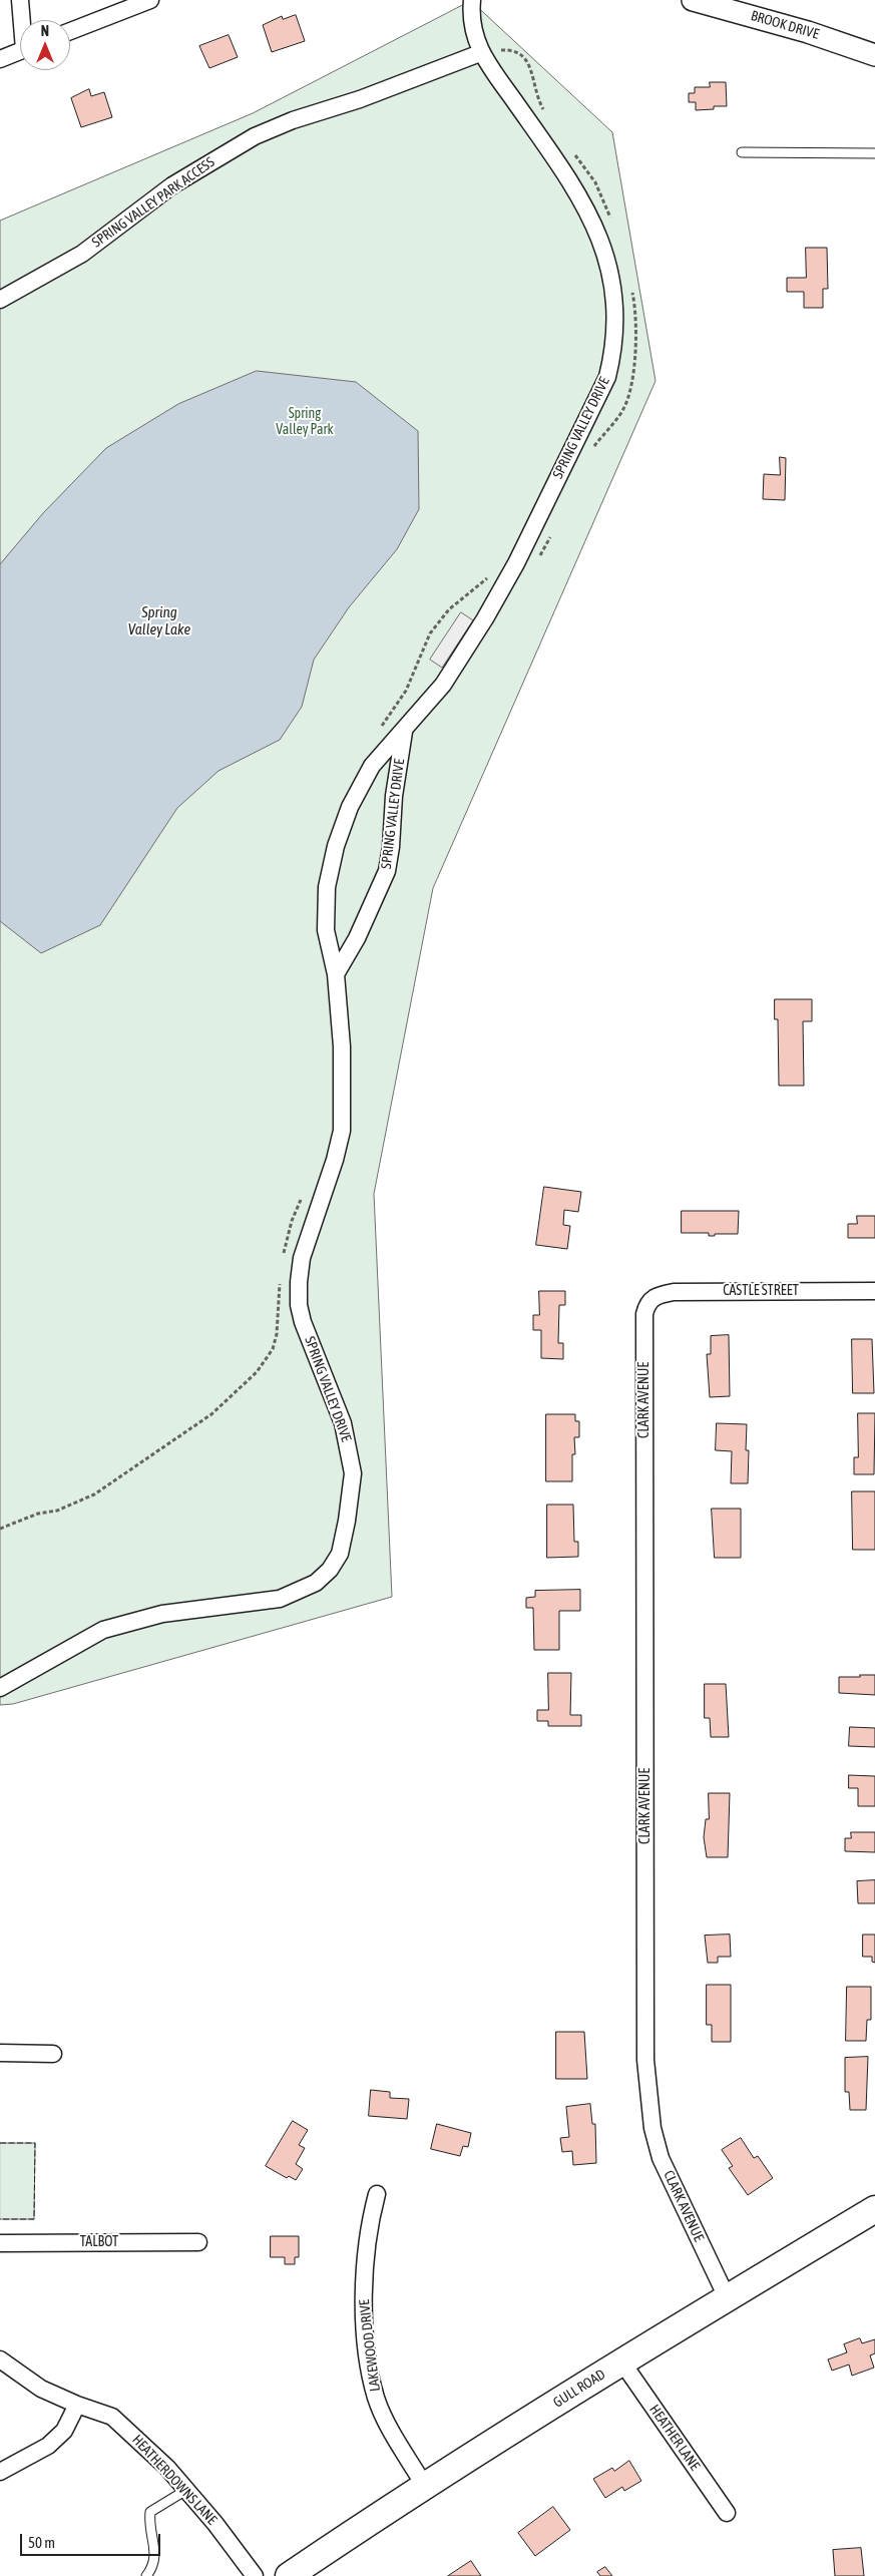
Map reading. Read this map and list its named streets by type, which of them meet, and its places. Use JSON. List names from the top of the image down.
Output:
{
  "streets": {
    "main road": ["GULL ROAD"],
    "street": [
      "BROOK DRIVE",
      "SPRING VALLEY PARK ACCESS",
      "SPRING VALLEY DRIVE",
      "CASTLE STREET",
      "CLARK AVENUE",
      "TALBOT",
      "LAKEWOOD DRIVE",
      "HEATHER LANE",
      "HEATHERDOWNS LANE"
    ]
  },
  "crossings": [
    ["SPRING VALLEY PARK ACCESS", "SPRING VALLEY DRIVE"],
    ["CASTLE STREET", "CLARK AVENUE"],
    ["CLARK AVENUE", "GULL ROAD"],
    ["LAKEWOOD DRIVE", "GULL ROAD"],
    ["GULL ROAD", "HEATHER LANE"]
  ],
  "water": ["Spring Valley Lake"],
  "parks": ["Spring Valley Park"],
  "scale_bar": "50 m",
  "north": "top"
}
